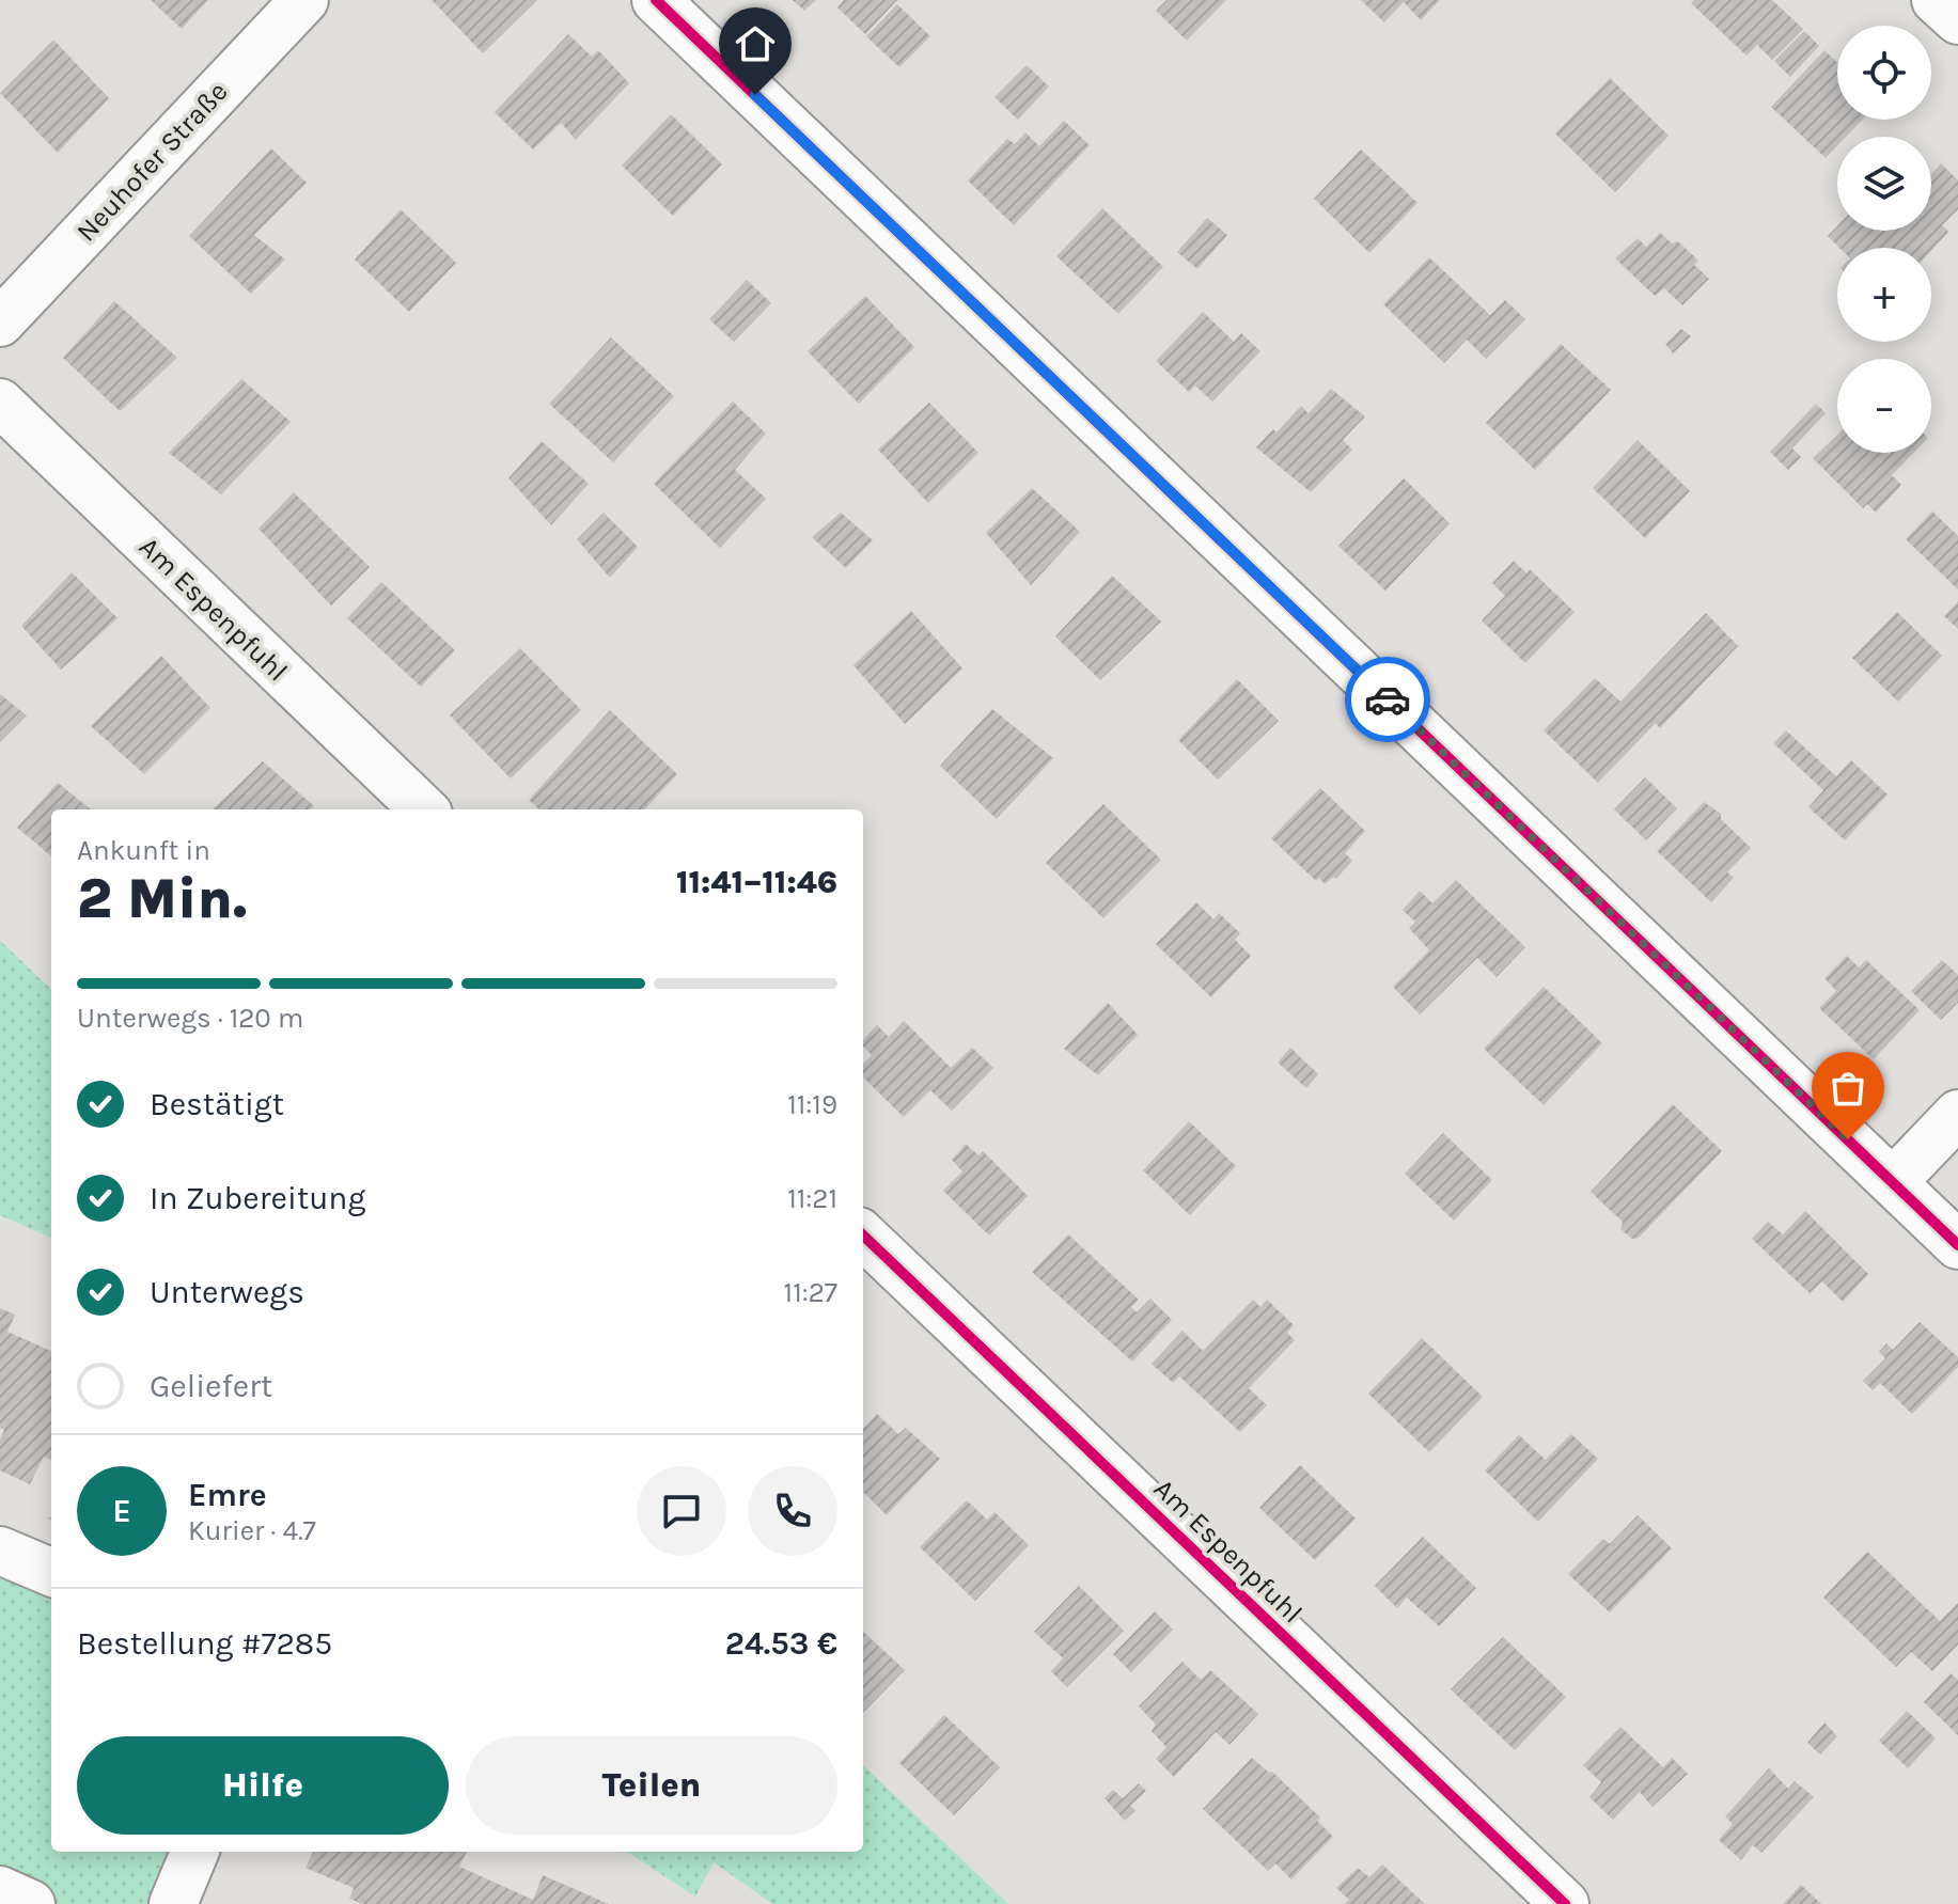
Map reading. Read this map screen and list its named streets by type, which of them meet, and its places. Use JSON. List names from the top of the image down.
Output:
{
  "streets": {
    "street": ["Neuhofer Straße", "Am Espenpfuhl"]
  },
  "page": {
    "map_buttons": ["+", "−"],
    "heading": ["2 Min.", "Ankunft in", "11:41–11:46"],
    "panel": [
      "Emre",
      "Kurier · 4.7",
      "Bestellung #7285",
      "24.53 €"
    ],
    "bar": "Unterwegs · 120 m",
    "list": [
      ["Bestätigt", "11:19"],
      ["In Zubereitung", "11:21"],
      ["Unterwegs", "11:27"],
      "Geliefert"
    ],
    "round": "E",
    "buttons": ["Hilfe", "Teilen"]
  }
}
